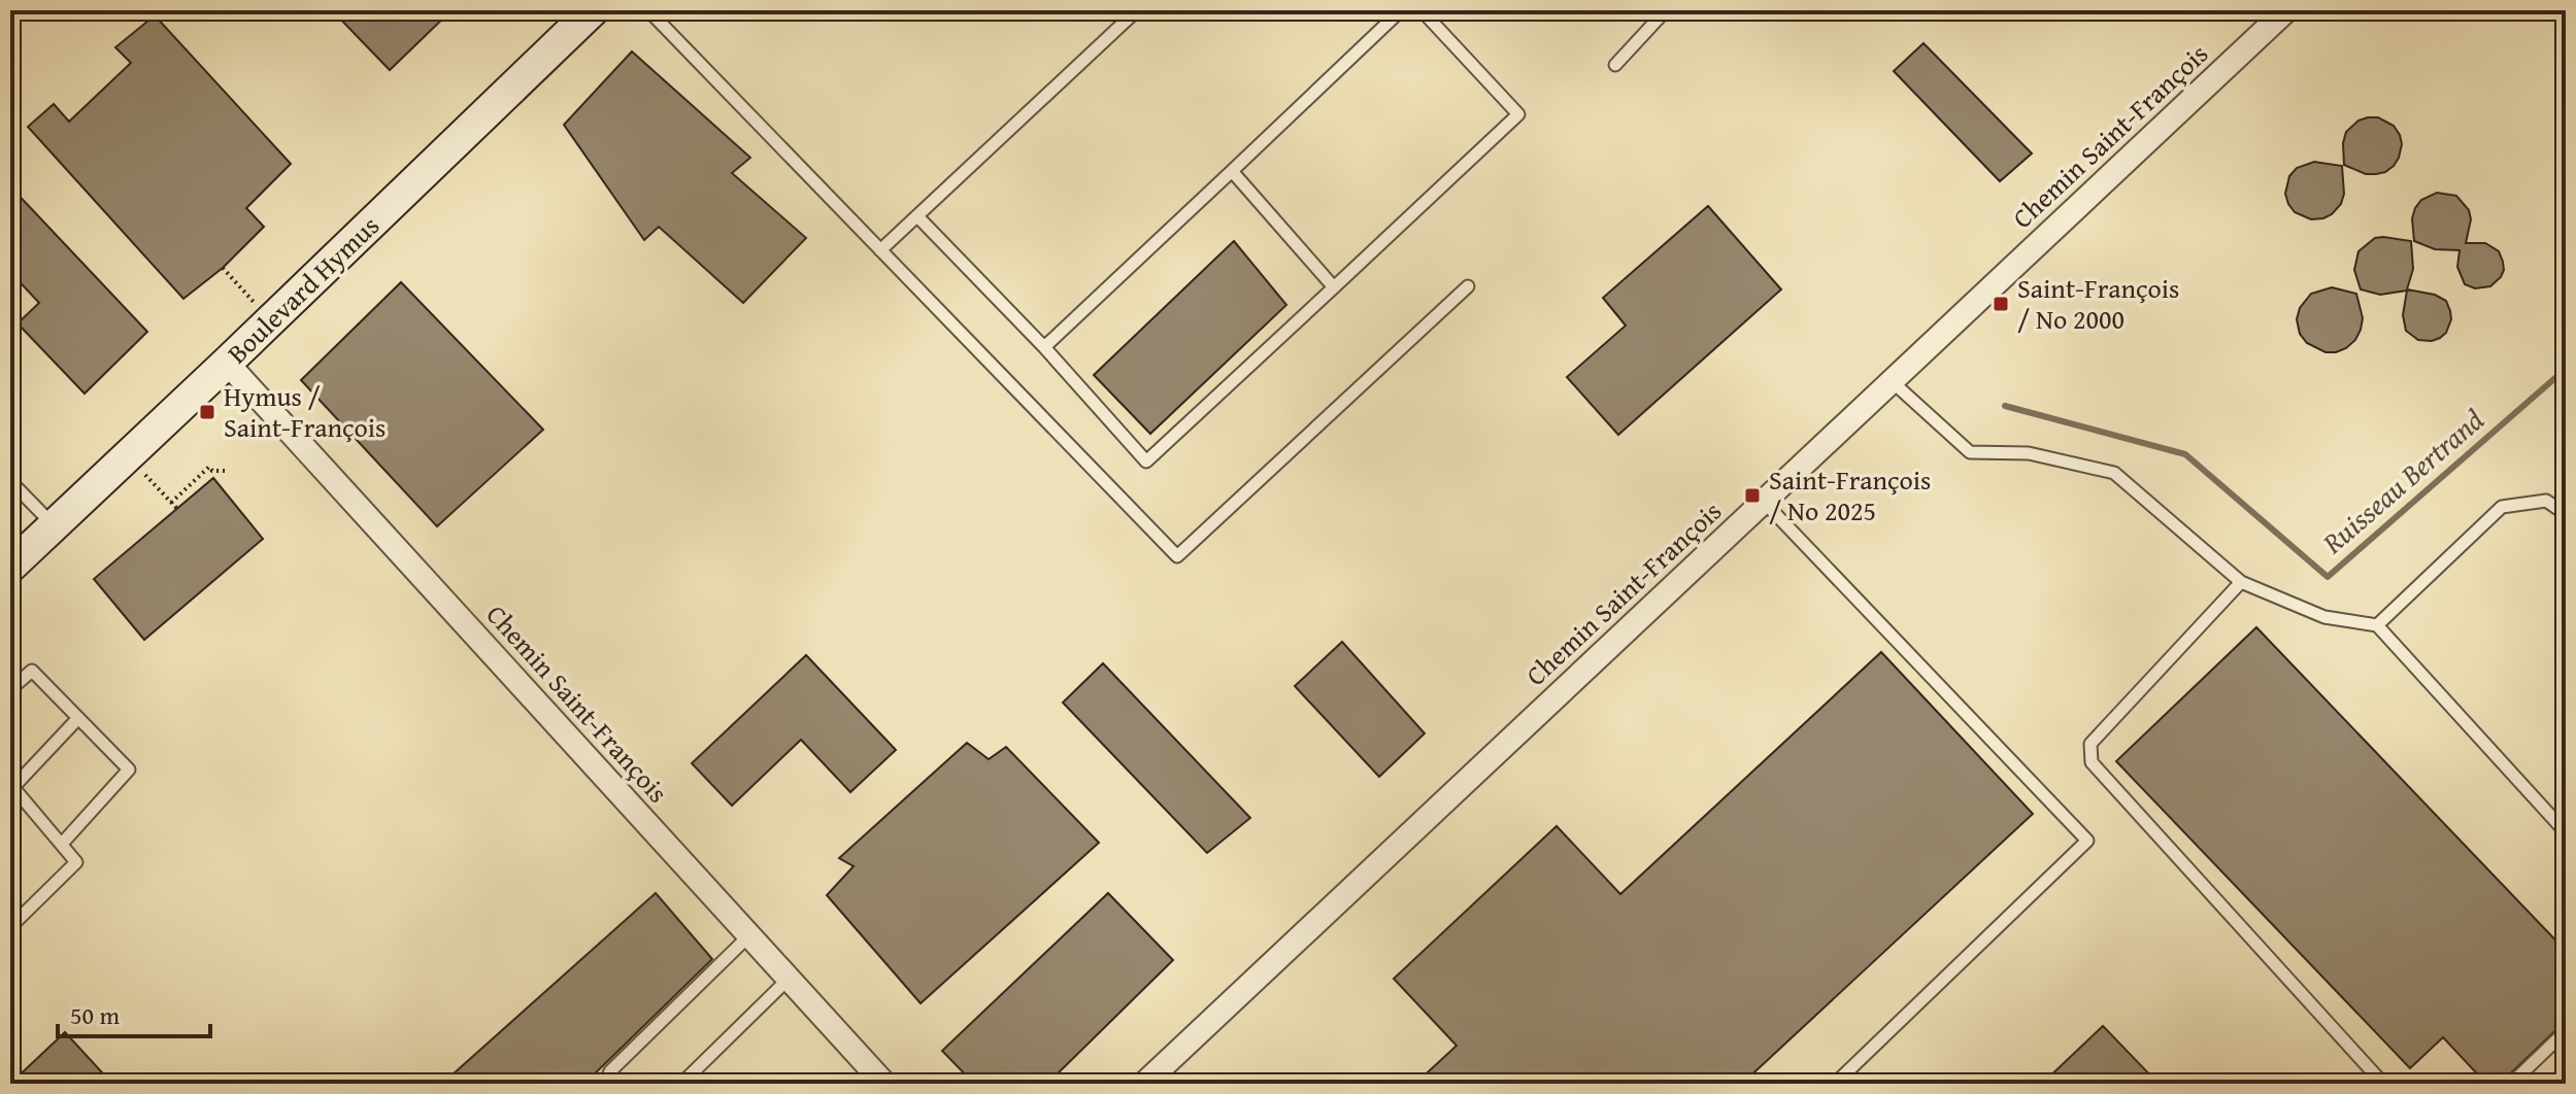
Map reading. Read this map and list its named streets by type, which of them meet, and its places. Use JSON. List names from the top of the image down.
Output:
{
  "streets": {
    "street": ["Chemin Saint-François", "Boulevard Hymus"]
  },
  "crossings": [
    ["Chemin Saint-François", "Boulevard Hymus"]
  ],
  "water": ["Ruisseau Bertrand"],
  "places": {
    "transit": ["Saint-François / No 2000", "Hymus / Saint-François", "Saint-François / No 2025"]
  },
  "scale_bar": "50 m"
}
